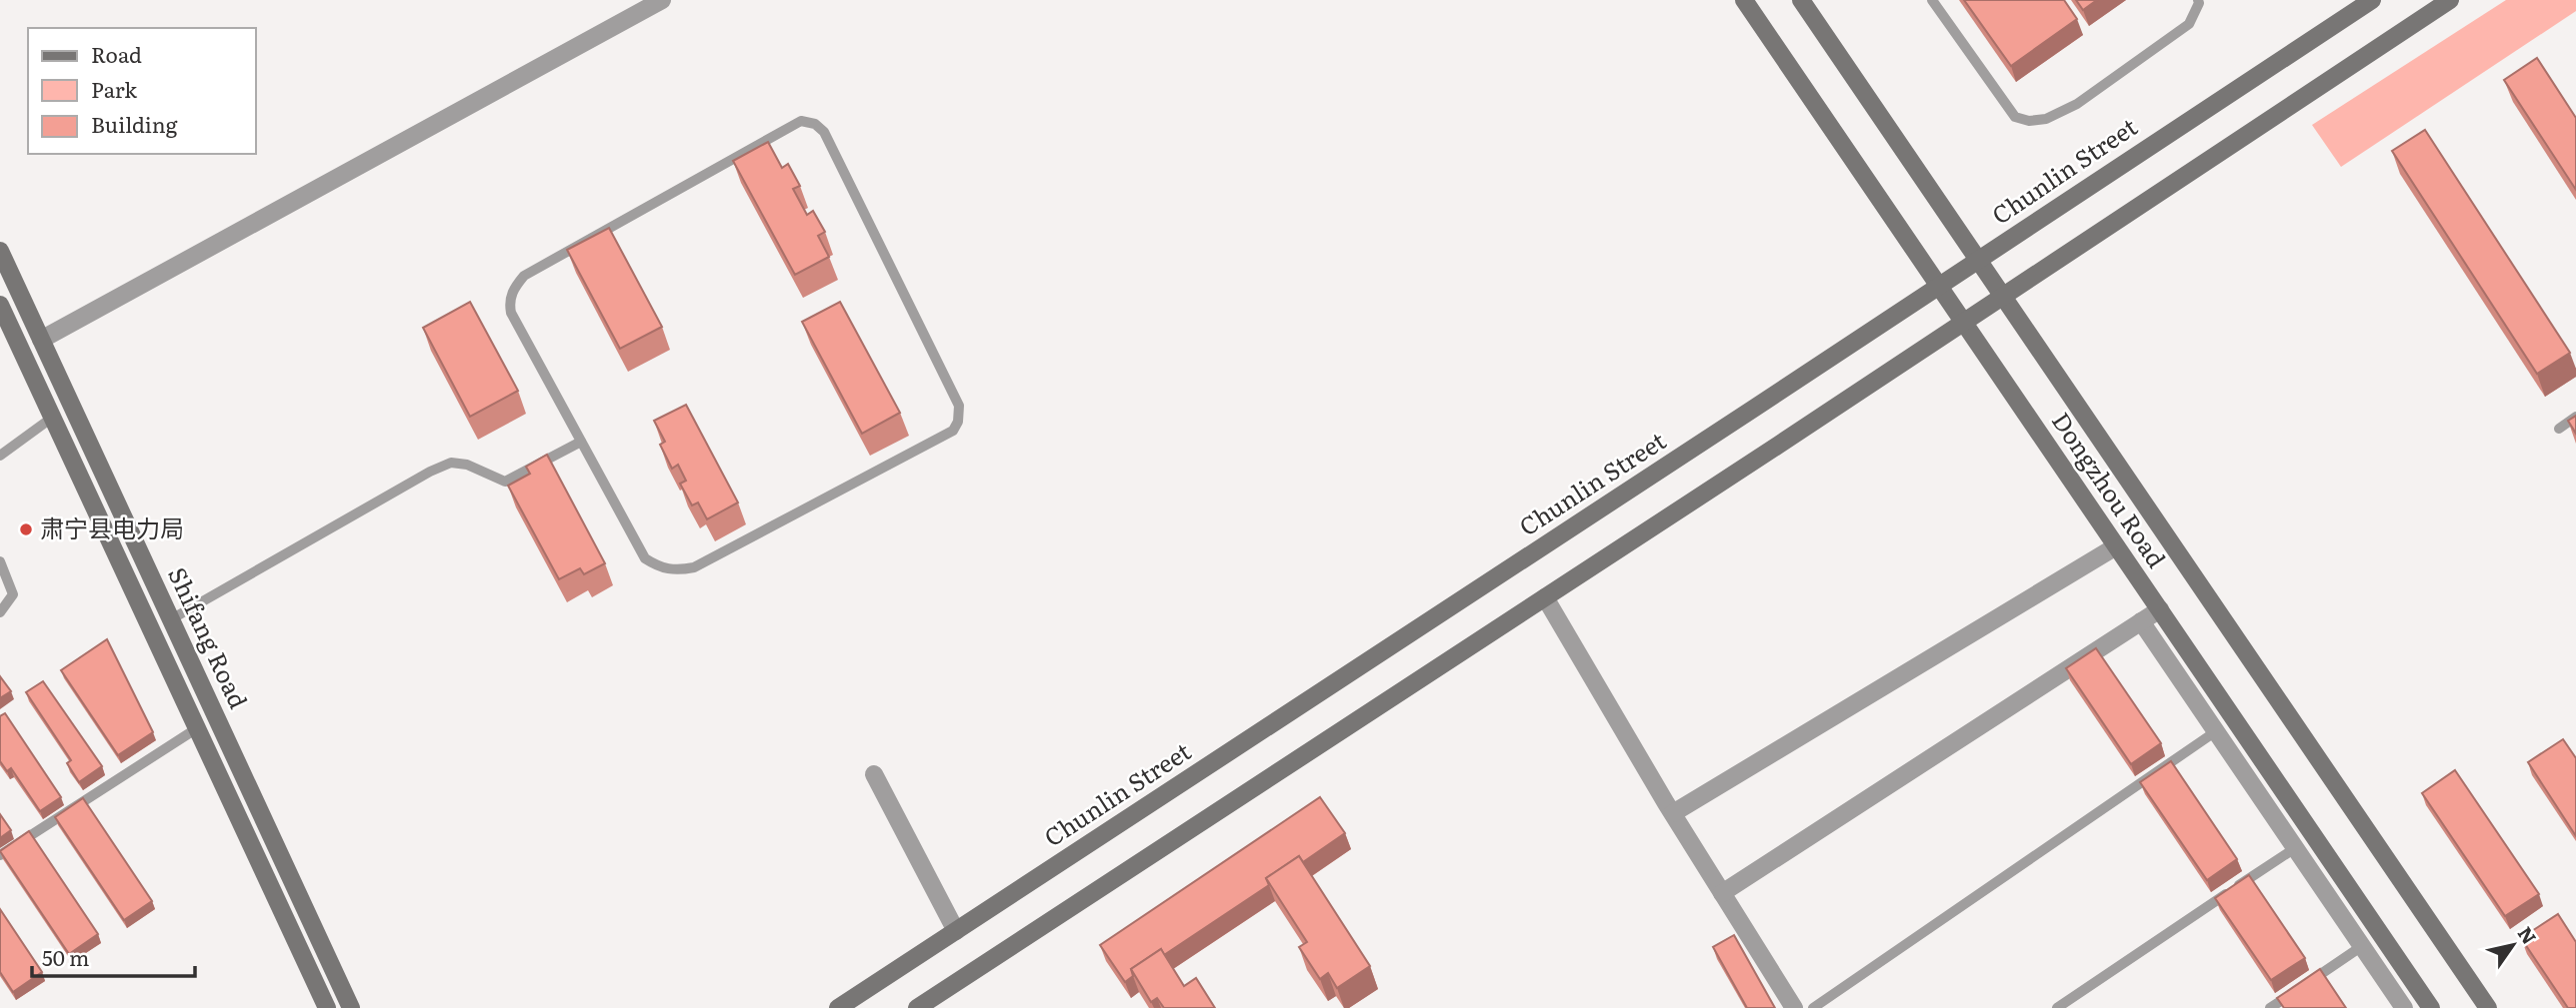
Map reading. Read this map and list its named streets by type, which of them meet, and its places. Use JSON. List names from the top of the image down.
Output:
{
  "streets": {
    "street": ["Chunlin Street", "Dongzhou Road", "Shifang Road"]
  },
  "crossings": [
    ["Chunlin Street", "Dongzhou Road"]
  ],
  "places": ["肃宁县电力局"],
  "legend": ["Road", "Park", "Building"],
  "scale_bar": "50 m",
  "north": "top right"
}
